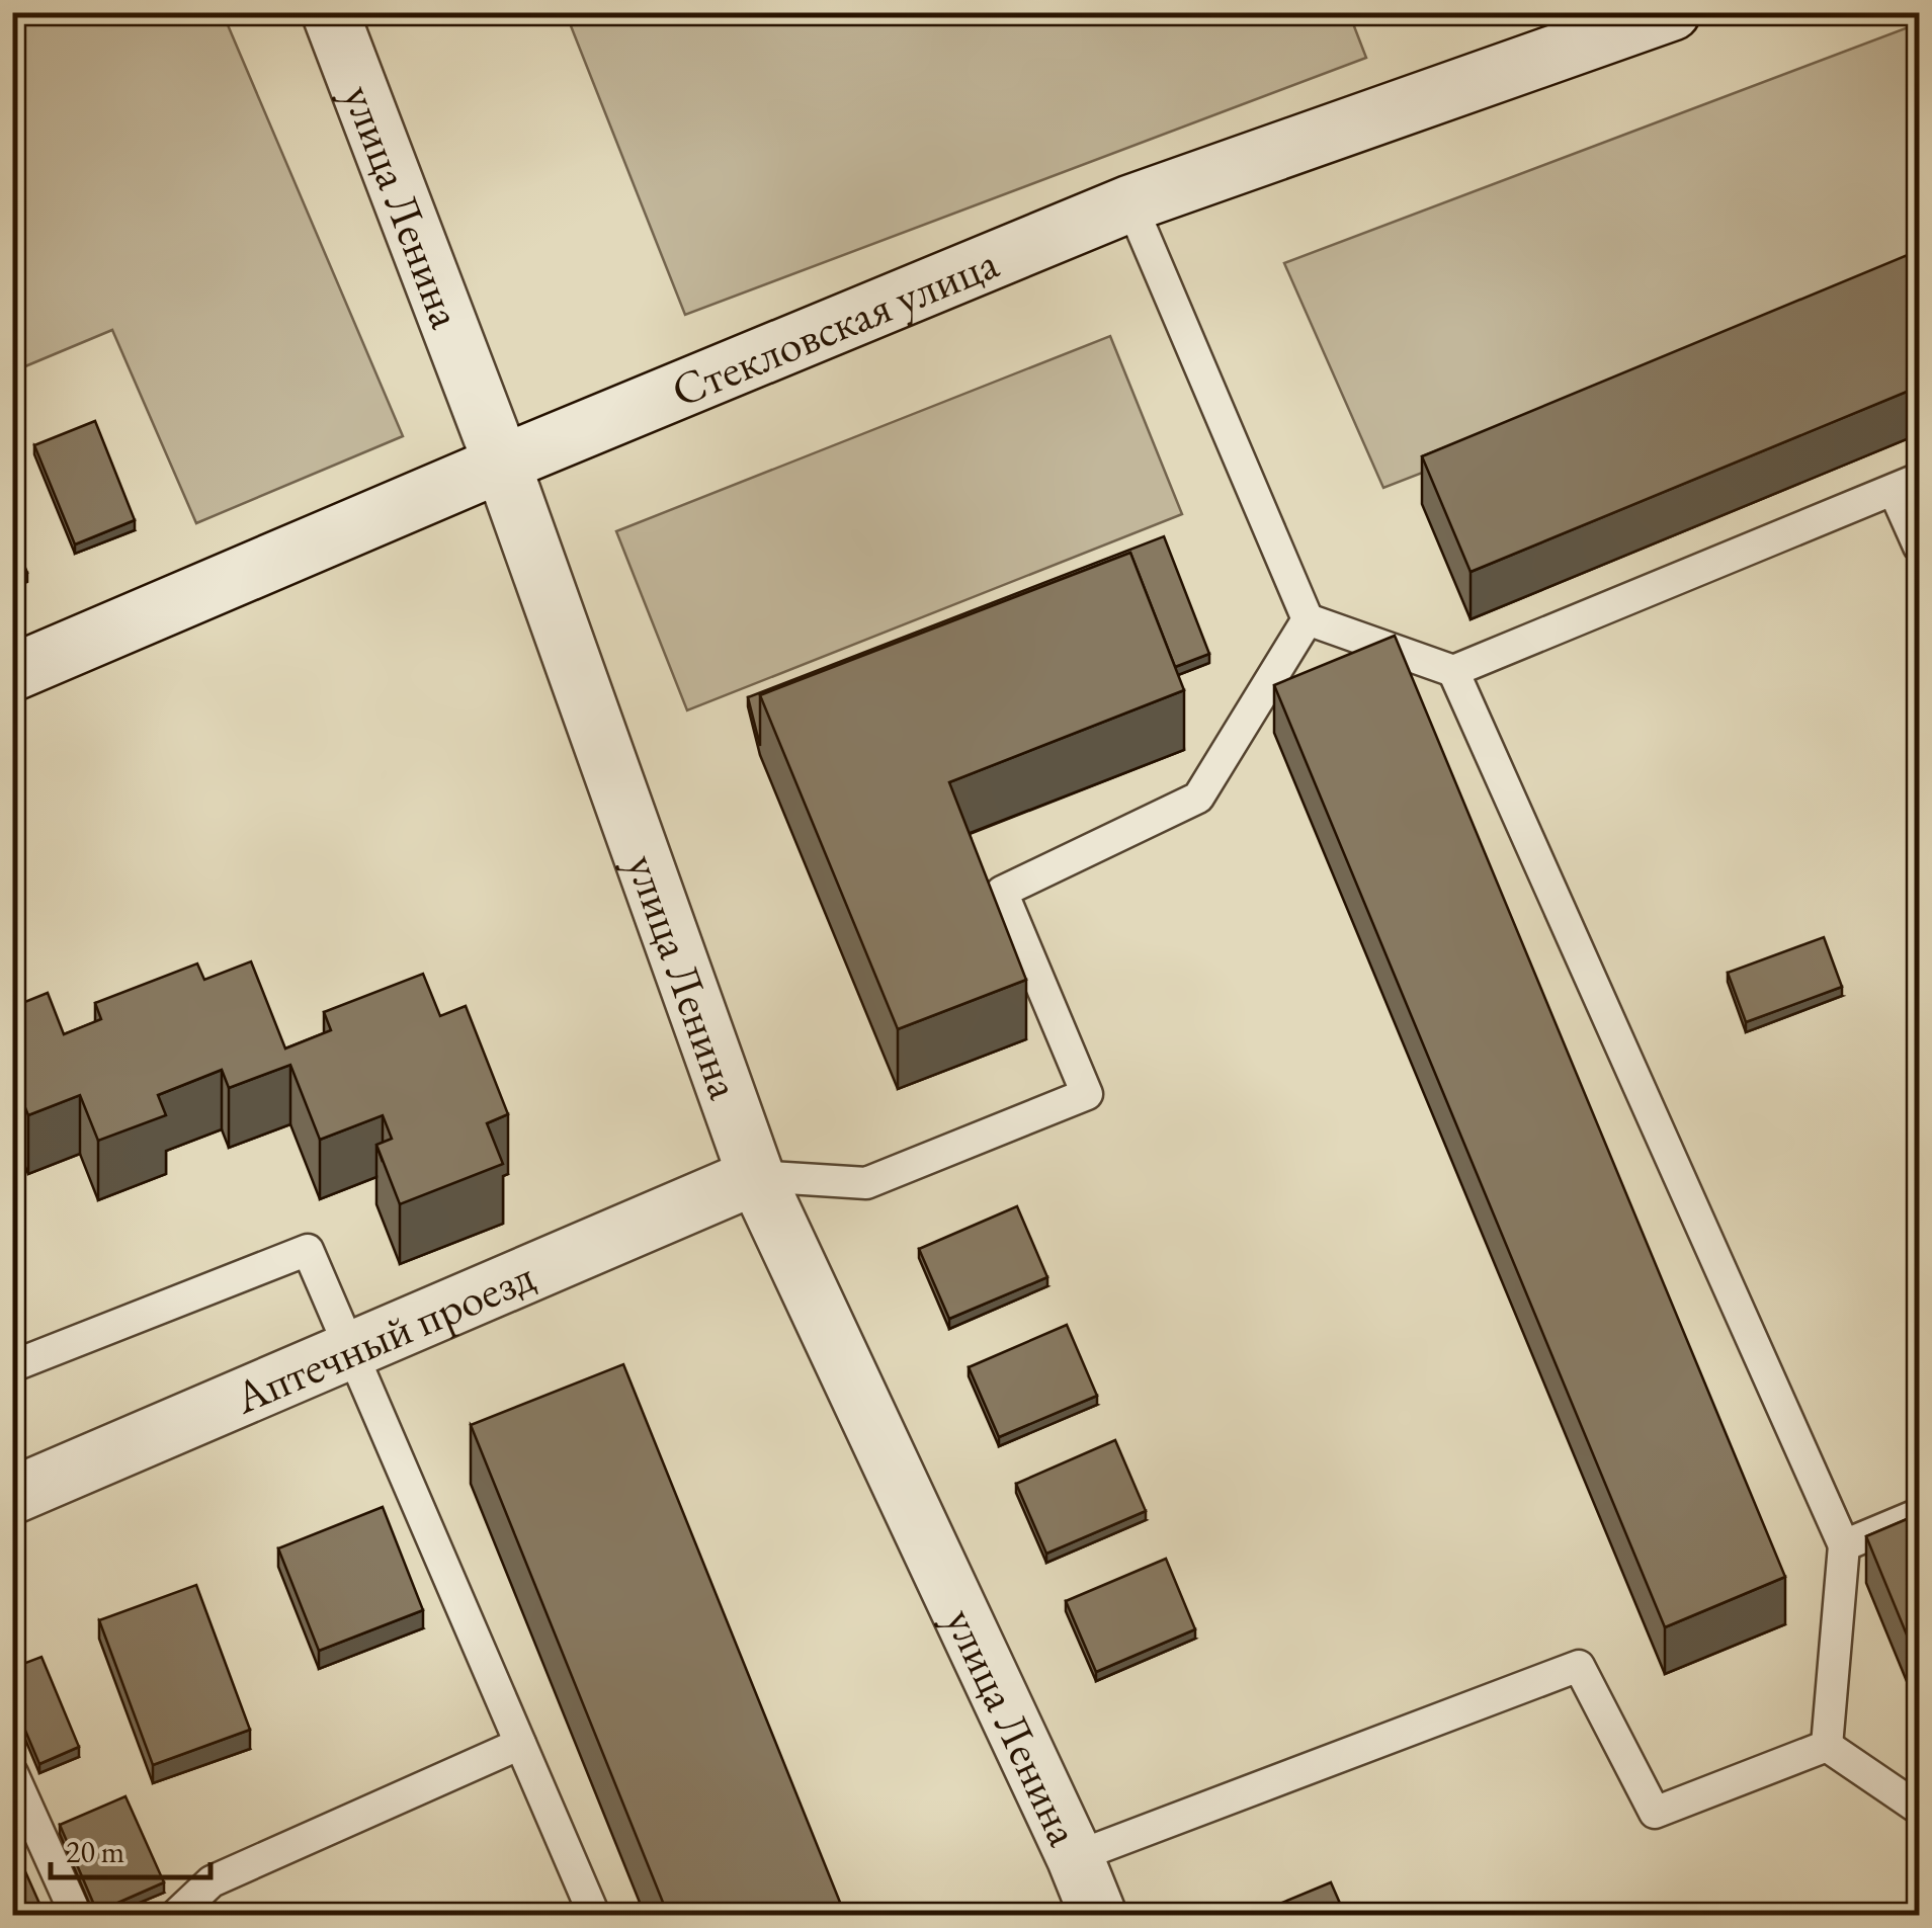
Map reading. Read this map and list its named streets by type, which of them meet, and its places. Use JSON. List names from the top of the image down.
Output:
{
  "streets": {
    "street": ["улица Ленина", "Стекловская улица", "Аптечный проезд"]
  },
  "crossings": [
    ["улица Ленина", "Стекловская улица"],
    ["улица Ленина", "Аптечный проезд"]
  ],
  "scale_bar": "20 m"
}
